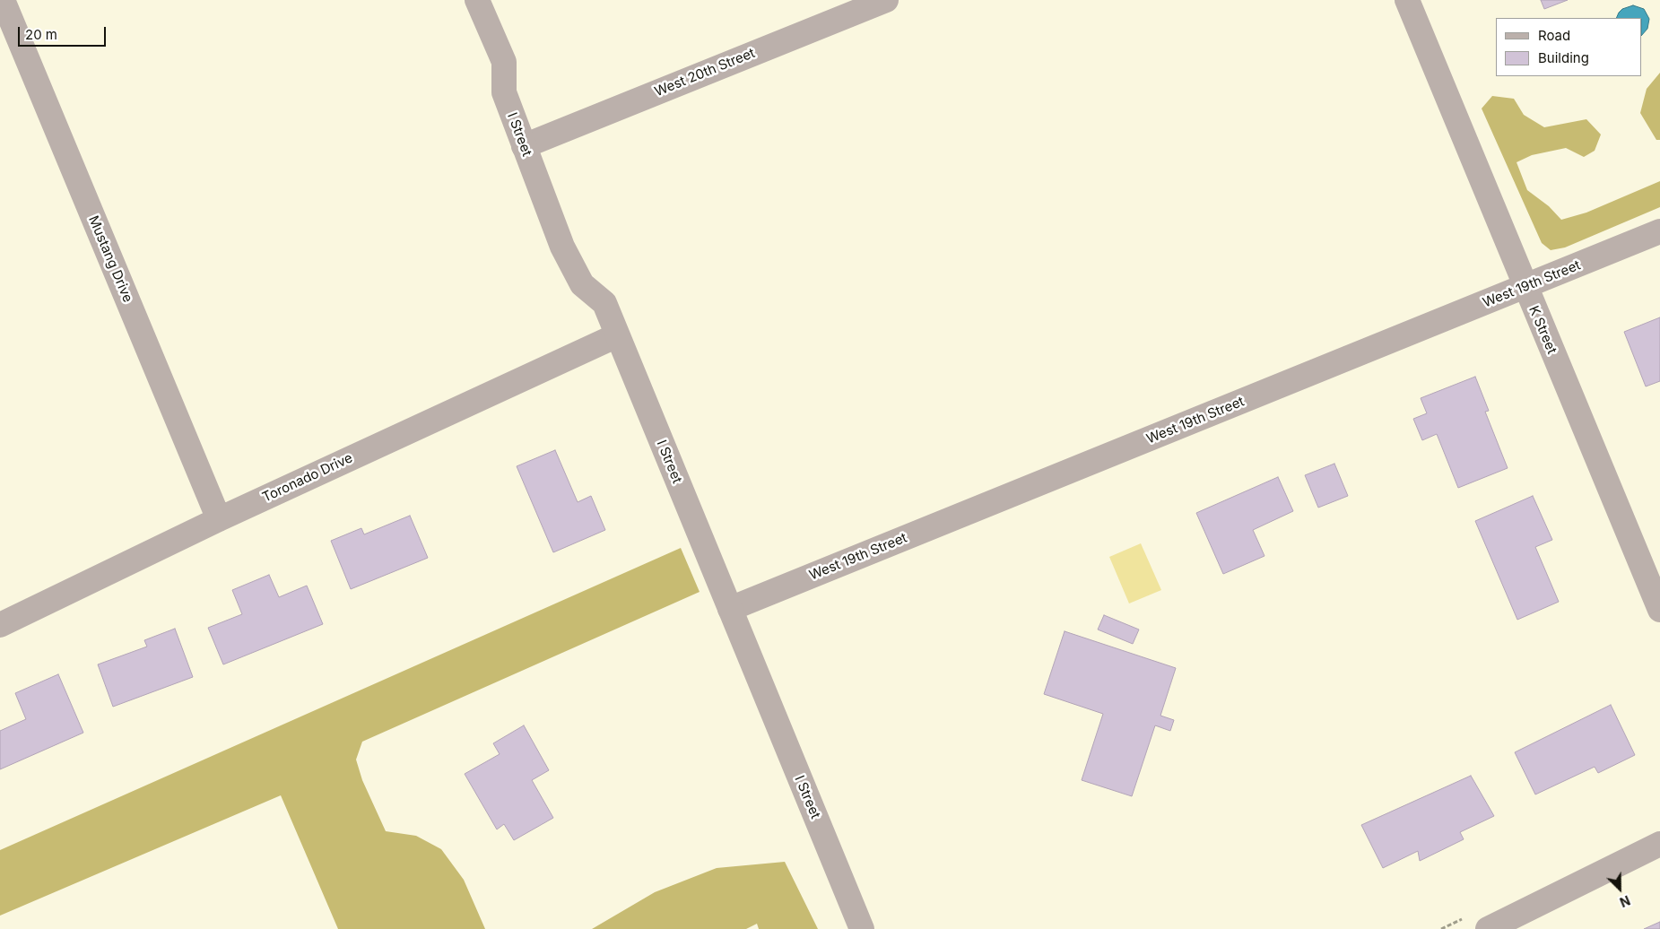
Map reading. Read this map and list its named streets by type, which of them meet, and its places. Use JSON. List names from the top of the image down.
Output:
{
  "streets": {
    "street": [
      "West 20th Street",
      "I Street",
      "Mustang Drive",
      "West 19th Street",
      "K Street",
      "Toronado Drive"
    ]
  },
  "crossings": [
    ["West 20th Street", "I Street"],
    ["I Street", "West 19th Street"],
    ["I Street", "Toronado Drive"],
    ["Mustang Drive", "Toronado Drive"],
    ["West 19th Street", "K Street"]
  ],
  "legend": ["Road", "Building"],
  "scale_bar": "20 m",
  "north": "bottom right"
}
